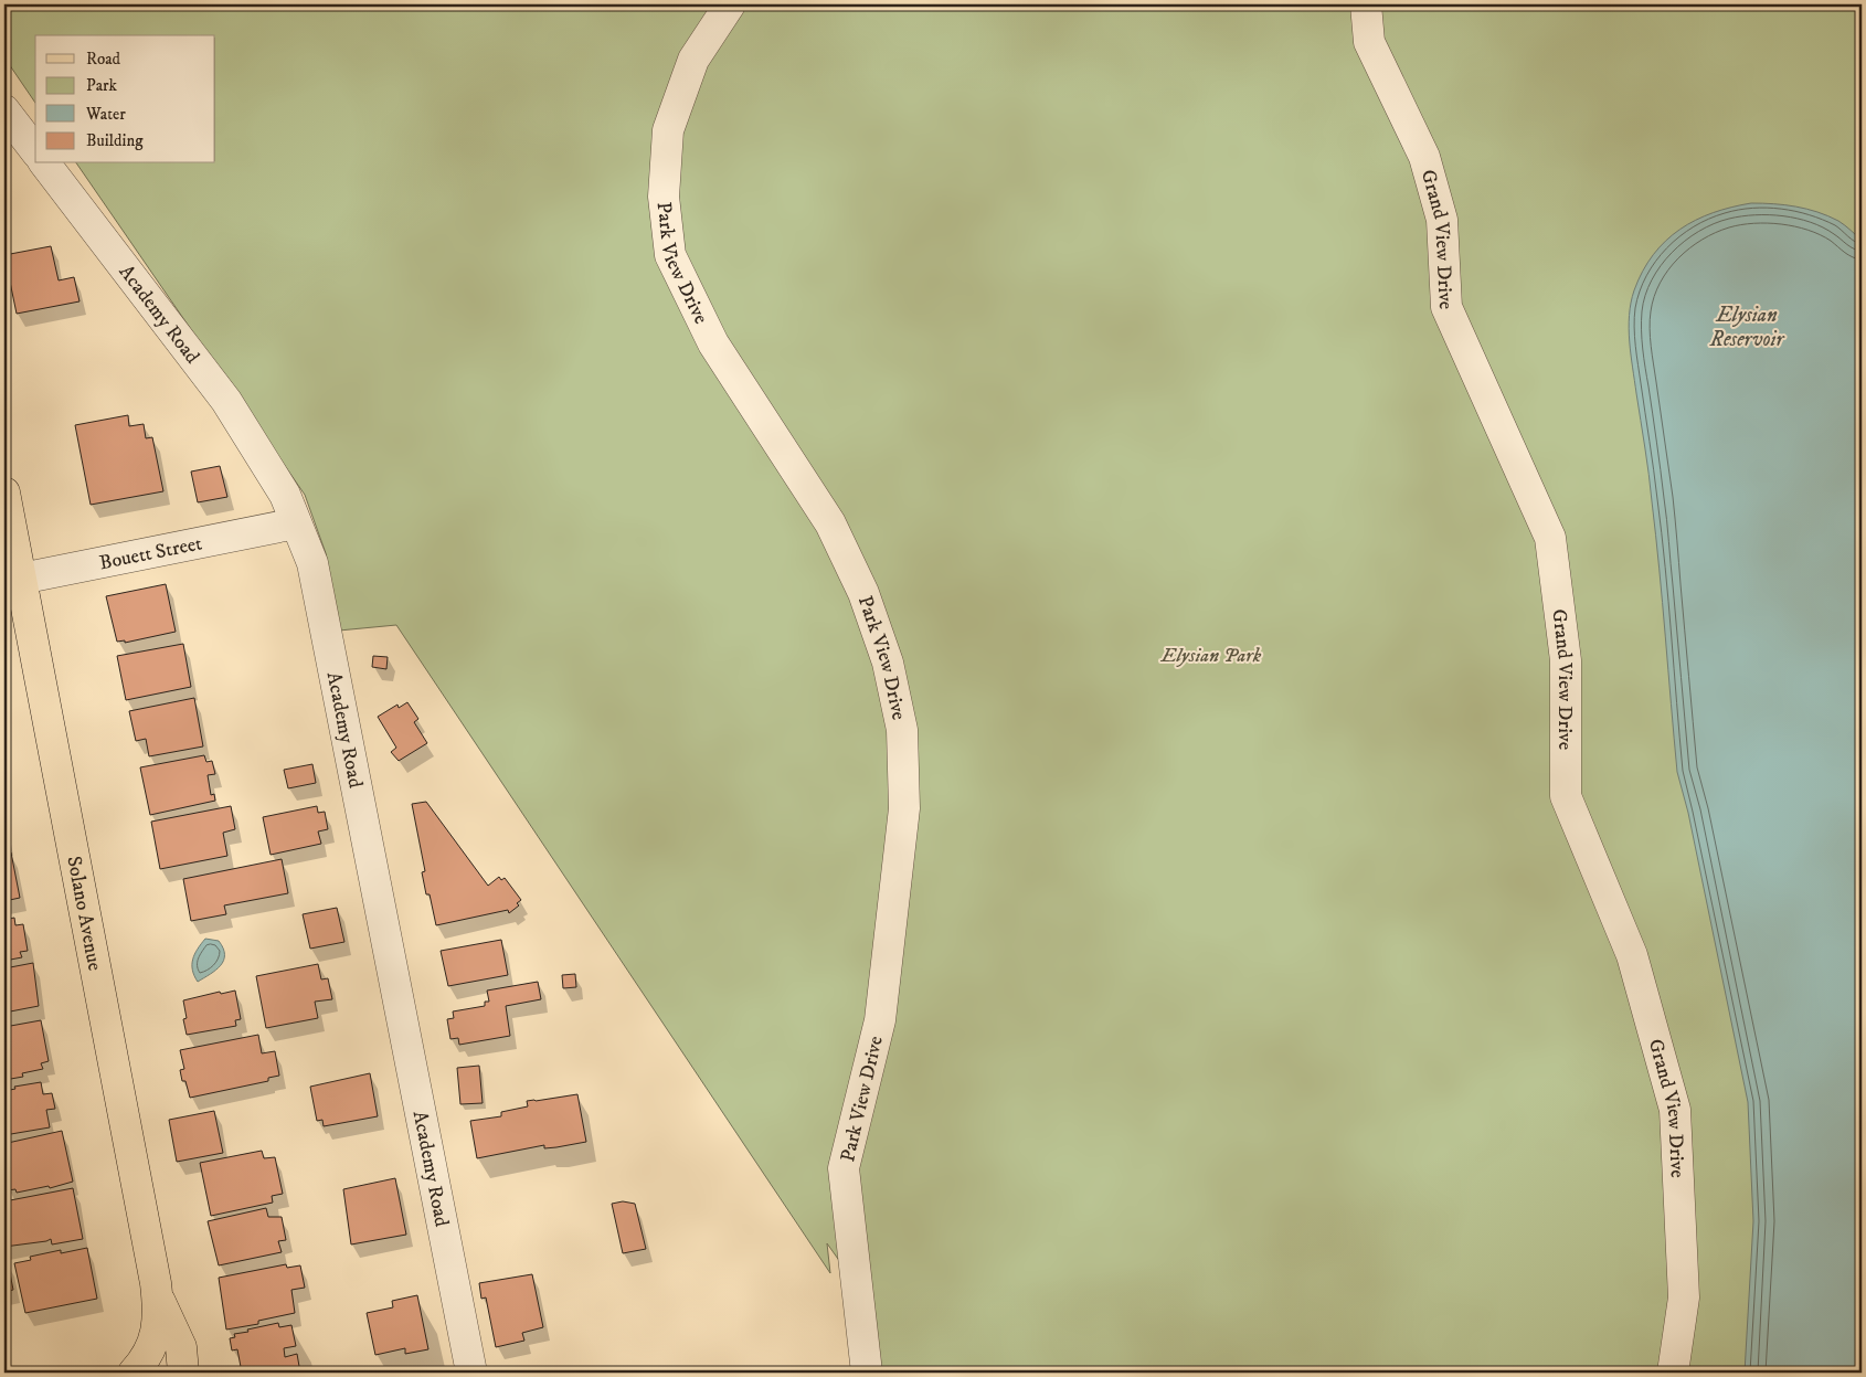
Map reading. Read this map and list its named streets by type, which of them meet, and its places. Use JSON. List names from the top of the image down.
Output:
{
  "streets": {
    "main road": ["Solano Avenue"],
    "street": [
      "Grand View Drive",
      "Park View Drive",
      "Academy Road",
      "Bouett Street"
    ]
  },
  "crossings": [
    ["Academy Road", "Bouett Street"],
    ["Bouett Street", "Solano Avenue"]
  ],
  "water": ["Elysian Reservoir"],
  "parks": ["Elysian Park"],
  "legend": [
    "Road",
    "Park",
    "Water",
    "Building"
  ]
}
